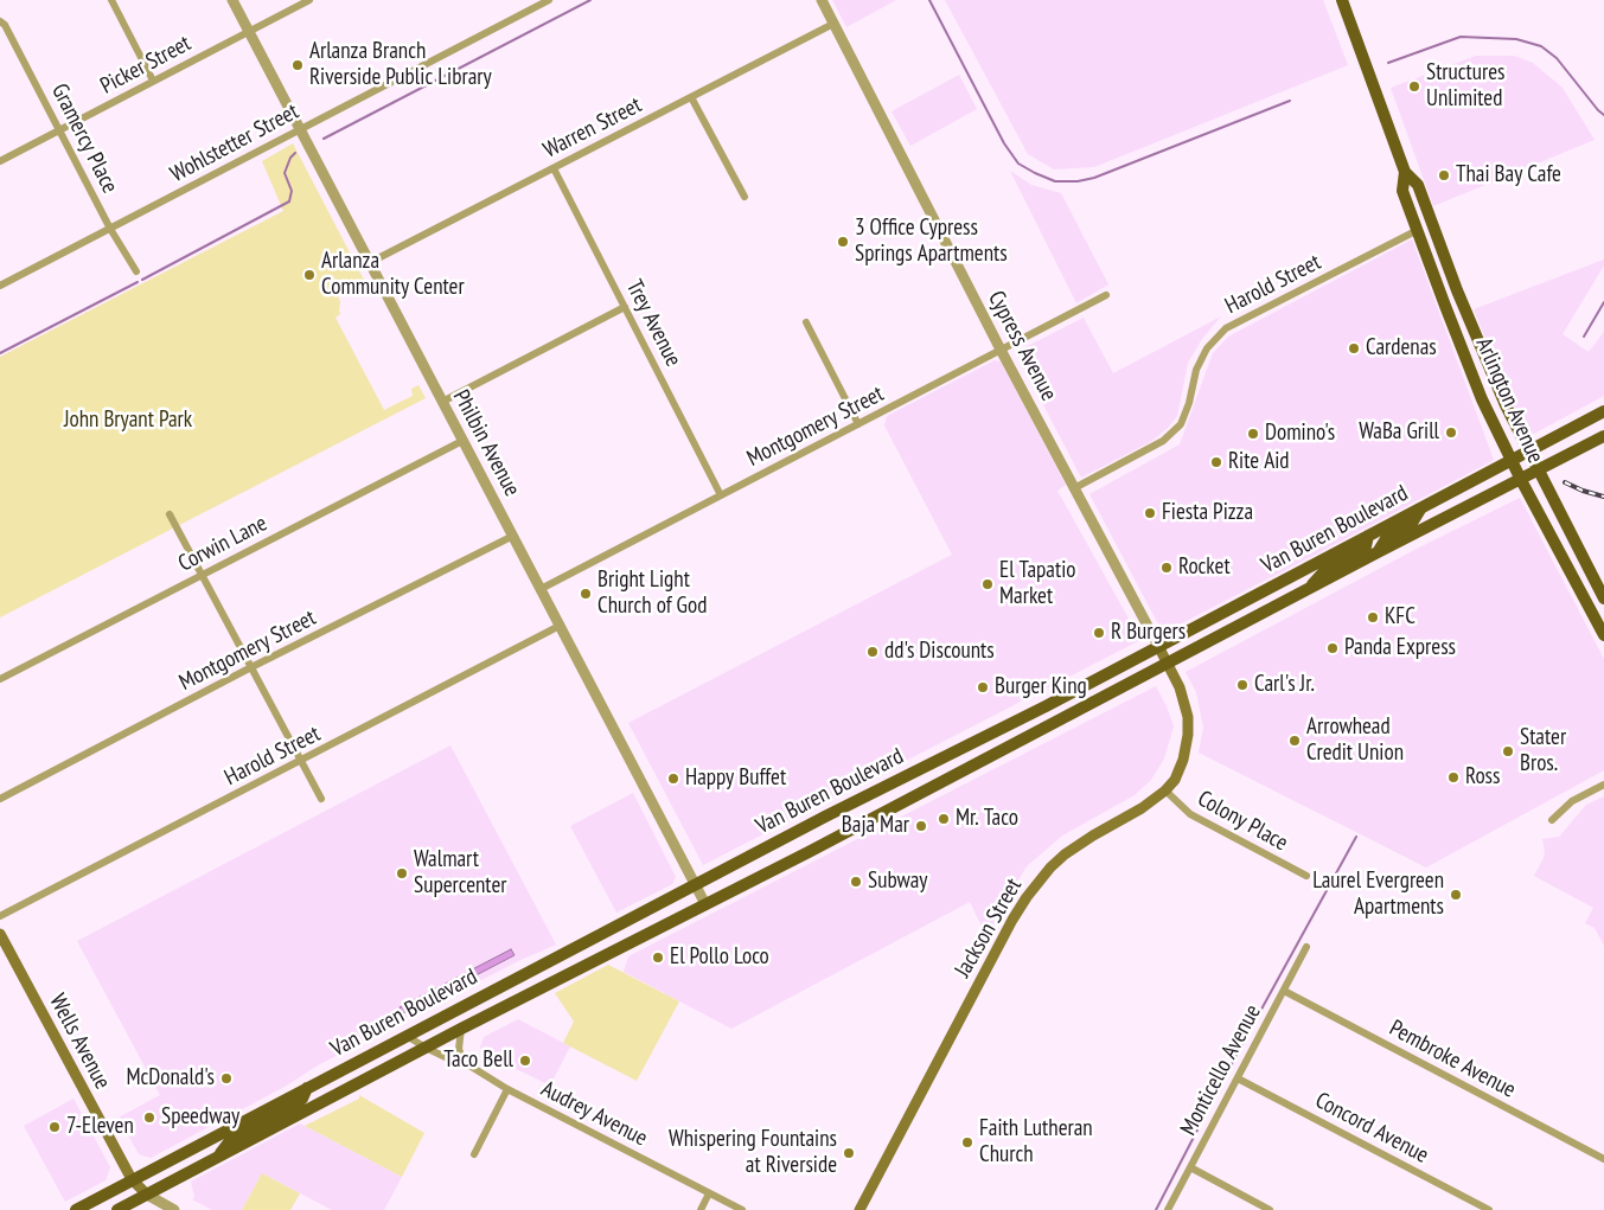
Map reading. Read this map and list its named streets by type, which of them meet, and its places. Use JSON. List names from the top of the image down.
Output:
{
  "streets": {
    "main road": [
      "Arlington Avenue",
      "Van Buren Boulevard",
      "Jackson Street",
      "Wells Avenue"
    ],
    "street": [
      "Picker Street",
      "Warren Street",
      "Gramercy Place",
      "Wohlstetter Street",
      "Harold Street",
      "Trey Avenue",
      "Cypress Avenue",
      "Montgomery Street",
      "Philbin Avenue",
      "Corwin Lane",
      "Colony Place",
      "Pembroke Avenue",
      "Monticello Avenue",
      "Audrey Avenue",
      "Concord Avenue"
    ]
  },
  "crossings": [
    ["Picker Street", "Gramercy Place"],
    ["Picker Street", "Philbin Avenue"],
    ["Warren Street", "Trey Avenue"],
    ["Warren Street", "Cypress Avenue"],
    ["Warren Street", "Philbin Avenue"],
    ["Gramercy Place", "Wohlstetter Street"],
    ["Wohlstetter Street", "Philbin Avenue"],
    ["Harold Street", "Cypress Avenue"],
    ["Harold Street", "Arlington Avenue"],
    ["Harold Street", "Philbin Avenue"],
    ["Trey Avenue", "Montgomery Street"],
    ["Cypress Avenue", "Montgomery Street"],
    ["Cypress Avenue", "Van Buren Boulevard"],
    ["Cypress Avenue", "Jackson Street"],
    ["Arlington Avenue", "Van Buren Boulevard"],
    ["Montgomery Street", "Philbin Avenue"],
    ["Philbin Avenue", "Van Buren Boulevard"],
    ["Philbin Avenue", "Corwin Lane"],
    ["Van Buren Boulevard", "Jackson Street"],
    ["Van Buren Boulevard", "Wells Avenue"],
    ["Van Buren Boulevard", "Audrey Avenue"],
    ["Colony Place", "Jackson Street"],
    ["Pembroke Avenue", "Monticello Avenue"],
    ["Monticello Avenue", "Concord Avenue"]
  ],
  "parks": ["John Bryant Park"],
  "places": [
    "Arlanza Branch Riverside Public Library",
    "Structures Unlimited",
    "Thai Bay Cafe",
    "3 Office Cypress Springs Apartments",
    "Arlanza Community Center",
    "Cardenas",
    "WaBa Grill",
    "Domino's",
    "Rite Aid",
    "Fiesta Pizza",
    "Rocket",
    "El Tapatio Market",
    "Bright Light Church of God",
    "KFC",
    "R Burgers",
    "Panda Express",
    "dd's Discounts",
    "Carl's Jr.",
    "Burger King",
    "Arrowhead Credit Union",
    "Stater Bros.",
    "Ross",
    "Happy Buffet",
    "Mr. Taco",
    "Baja Mar",
    "Walmart Supercenter",
    "Subway",
    "Laurel Evergreen Apartments",
    "El Pollo Loco",
    "Taco Bell",
    "McDonald's",
    "Speedway",
    "7-Eleven",
    "Faith Lutheran Church",
    "Whispering Fountains at Riverside"
  ]
}
